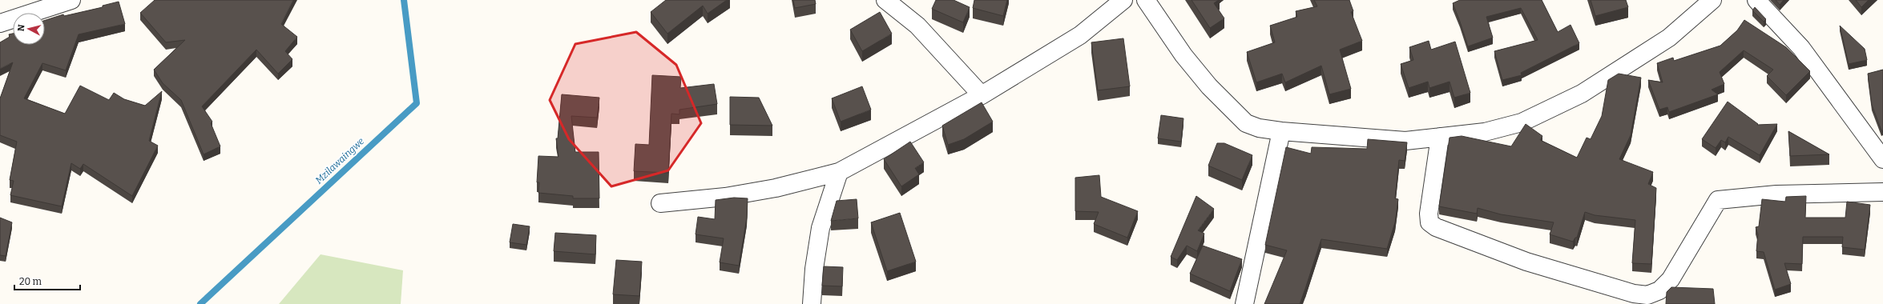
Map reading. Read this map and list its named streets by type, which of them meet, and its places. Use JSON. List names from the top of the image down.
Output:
{
  "water": ["Mzilawaingwe"],
  "scale_bar": "20 m",
  "north": "left"
}
